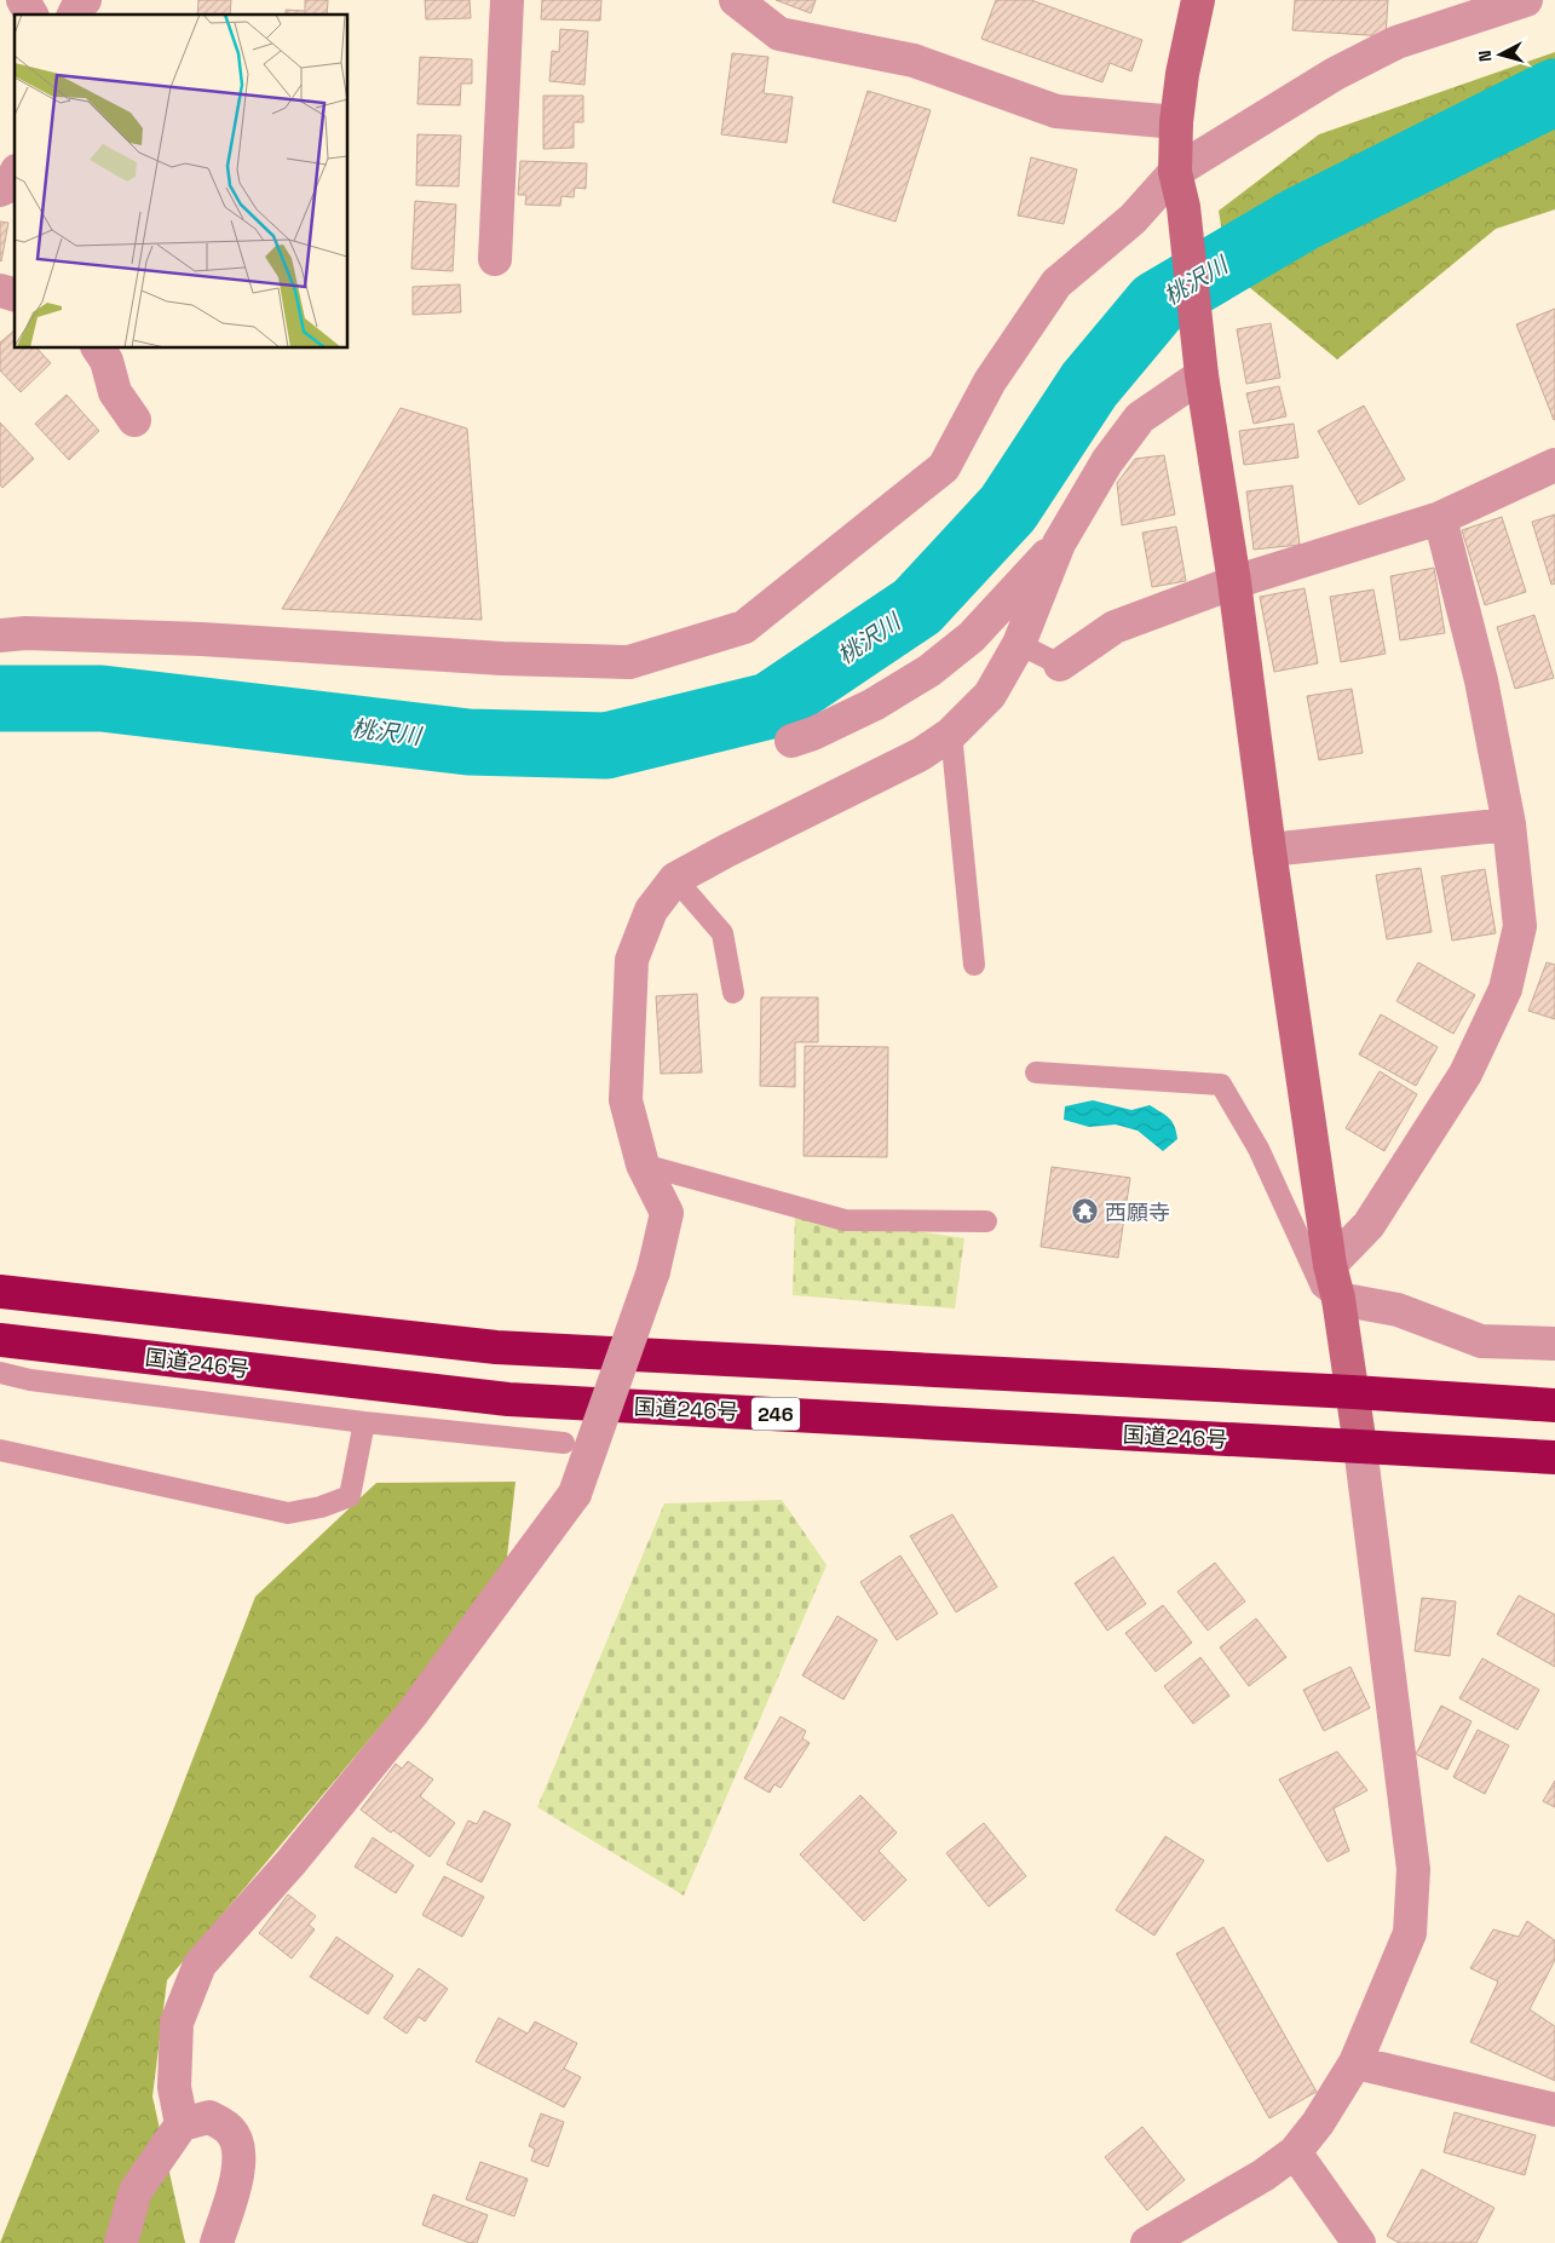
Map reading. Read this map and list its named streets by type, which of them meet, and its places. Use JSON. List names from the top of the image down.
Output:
{
  "streets": {
    "highway": ["国道246号", "246"]
  },
  "water": ["桃沢川"],
  "places": {
    "temple": ["西願寺"]
  },
  "north": "left"
}
